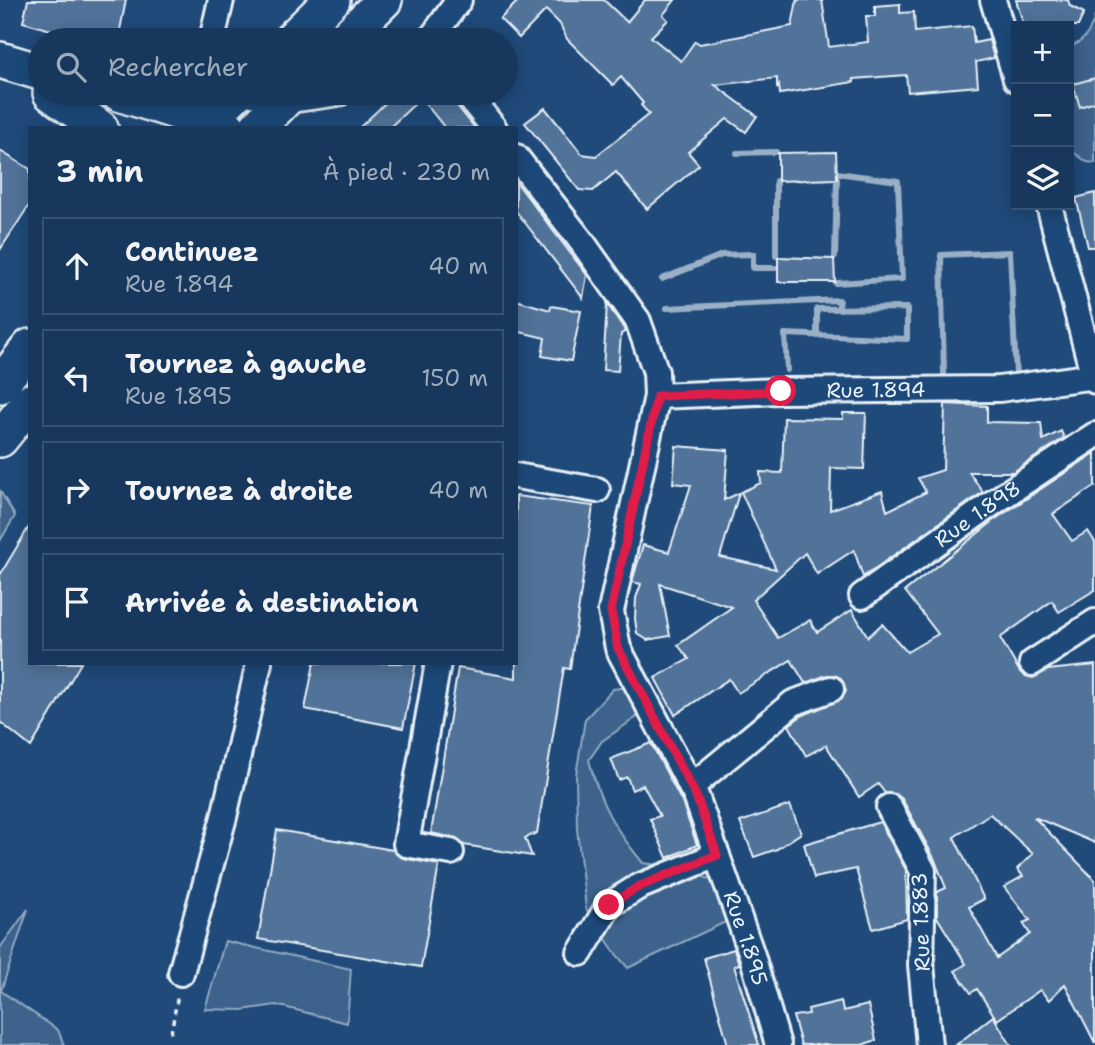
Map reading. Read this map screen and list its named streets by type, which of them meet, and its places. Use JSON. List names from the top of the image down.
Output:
{
  "streets": {
    "street": [
      "Rue 1.894",
      "Rue 1.898",
      "Rue 1.883",
      "Rue 1.895"
    ]
  },
  "crossings": [
    ["Rue 1.894", "Rue 1.895"]
  ],
  "page": {
    "map_buttons": ["+", "−"],
    "search": "Rechercher",
    "heading": ["3 min", "À pied · 230 m"],
    "list": [
      ["Continuez", "Rue 1.894", "40 m"],
      ["Tournez à gauche", "Rue 1.895", "150 m"],
      ["Tournez à droite", "40 m"],
      "Arrivée à destination"
    ]
  }
}
